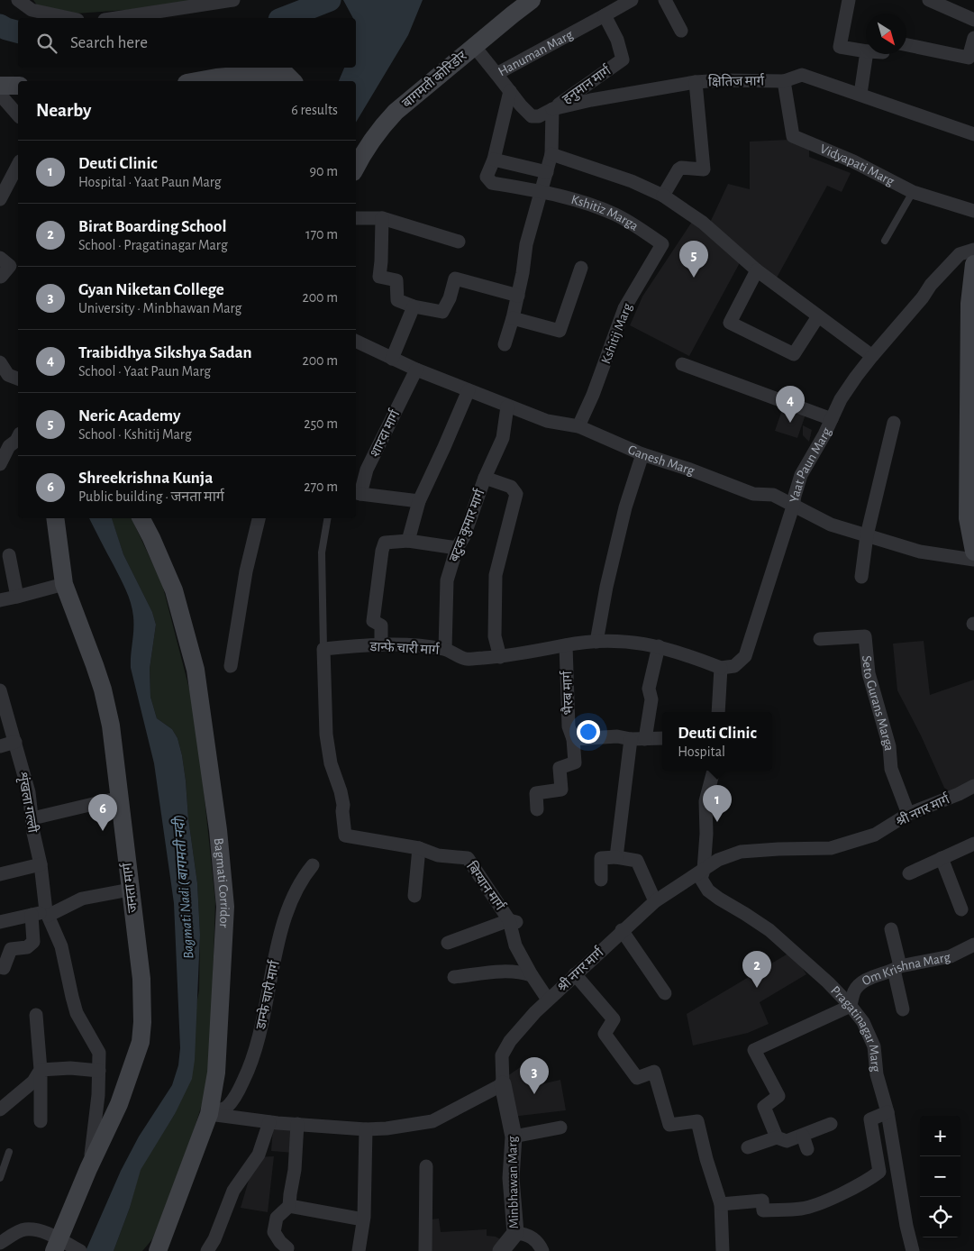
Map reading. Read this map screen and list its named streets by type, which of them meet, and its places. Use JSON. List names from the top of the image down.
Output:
{
  "streets": {
    "main road": ["बागमती कोरिडोर", "Bagmati Corridor", "जनता मार्ग"],
    "street": [
      "Hanuman Marg",
      "क्षितिज मार्ग",
      "हनुमान मार्ग",
      "Vidyapati Marg",
      "Kshitiz Marga",
      "Kshitij Marg",
      "शारदा मार्ग",
      "Ganesh Marg",
      "Yaat Paun Marg",
      "बटुक कुमार मार्ग",
      "डान्फे चारी मार्ग",
      "भैरब मार्ग",
      "Seto Gurans Marga",
      "शृंखला गल्ली",
      "श्री नगर मार्ग",
      "बिग्यान मार्ग",
      "Om Krishna Marg",
      "Pragatinagar Marg",
      "Minbhawan Marg"
    ]
  },
  "crossings": [
    ["Hanuman Marg", "बागमती कोरिडोर"],
    ["Hanuman Marg", "हनुमान मार्ग"],
    ["क्षितिज मार्ग", "Vidyapati Marg"],
    ["Kshitiz Marga", "Kshitij Marg"],
    ["Kshitij Marg", "Ganesh Marg"],
    ["शारदा मार्ग", "Ganesh Marg"],
    ["Ganesh Marg", "Yaat Paun Marg"],
    ["Ganesh Marg", "बटुक कुमार मार्ग"],
    ["Yaat Paun Marg", "डान्फे चारी मार्ग"],
    ["बटुक कुमार मार्ग", "डान्फे चारी मार्ग"],
    ["डान्फे चारी मार्ग", "भैरब मार्ग"],
    ["डान्फे चारी मार्ग", "Bagmati Corridor"],
    ["डान्फे चारी मार्ग", "बिग्यान मार्ग"],
    ["Seto Gurans Marga", "श्री नगर मार्ग"],
    ["शृंखला गल्ली", "जनता मार्ग"],
    ["श्री नगर मार्ग", "बिग्यान मार्ग"],
    ["श्री नगर मार्ग", "Pragatinagar Marg"],
    ["श्री नगर मार्ग", "Minbhawan Marg"],
    ["Om Krishna Marg", "Pragatinagar Marg"]
  ],
  "water": ["Bagmati Nadi (बागमती नदी)"],
  "north": "bottom right",
  "page": {
    "search": "Search here",
    "heading": ["Nearby", "6 results"],
    "list": [
      {
        "mark": "1",
        "name": "Deuti Clinic",
        "note": "Hospital · Yaat Paun Marg",
        "value": "90 m"
      },
      {
        "mark": "2",
        "name": "Birat Boarding School",
        "note": "School · Pragatinagar Marg",
        "value": "170 m"
      },
      {
        "mark": "3",
        "name": "Gyan Niketan College",
        "note": "University · Minbhawan Marg",
        "value": "200 m"
      },
      {
        "mark": "4",
        "name": "Traibidhya Sikshya Sadan",
        "note": "School · Yaat Paun Marg",
        "value": "200 m"
      },
      {
        "mark": "5",
        "name": "Neric Academy",
        "note": "School · Kshitij Marg",
        "value": "250 m"
      },
      {
        "mark": "6",
        "name": "Shreekrishna Kunja",
        "note": "Public building · जनता मार्ग",
        "value": "270 m"
      }
    ],
    "pins": [
      "5",
      "4",
      "1",
      "6",
      "2",
      "3"
    ],
    "popup": ["Deuti Clinic", "Hospital"],
    "map_buttons": ["+", "−"]
  }
}
